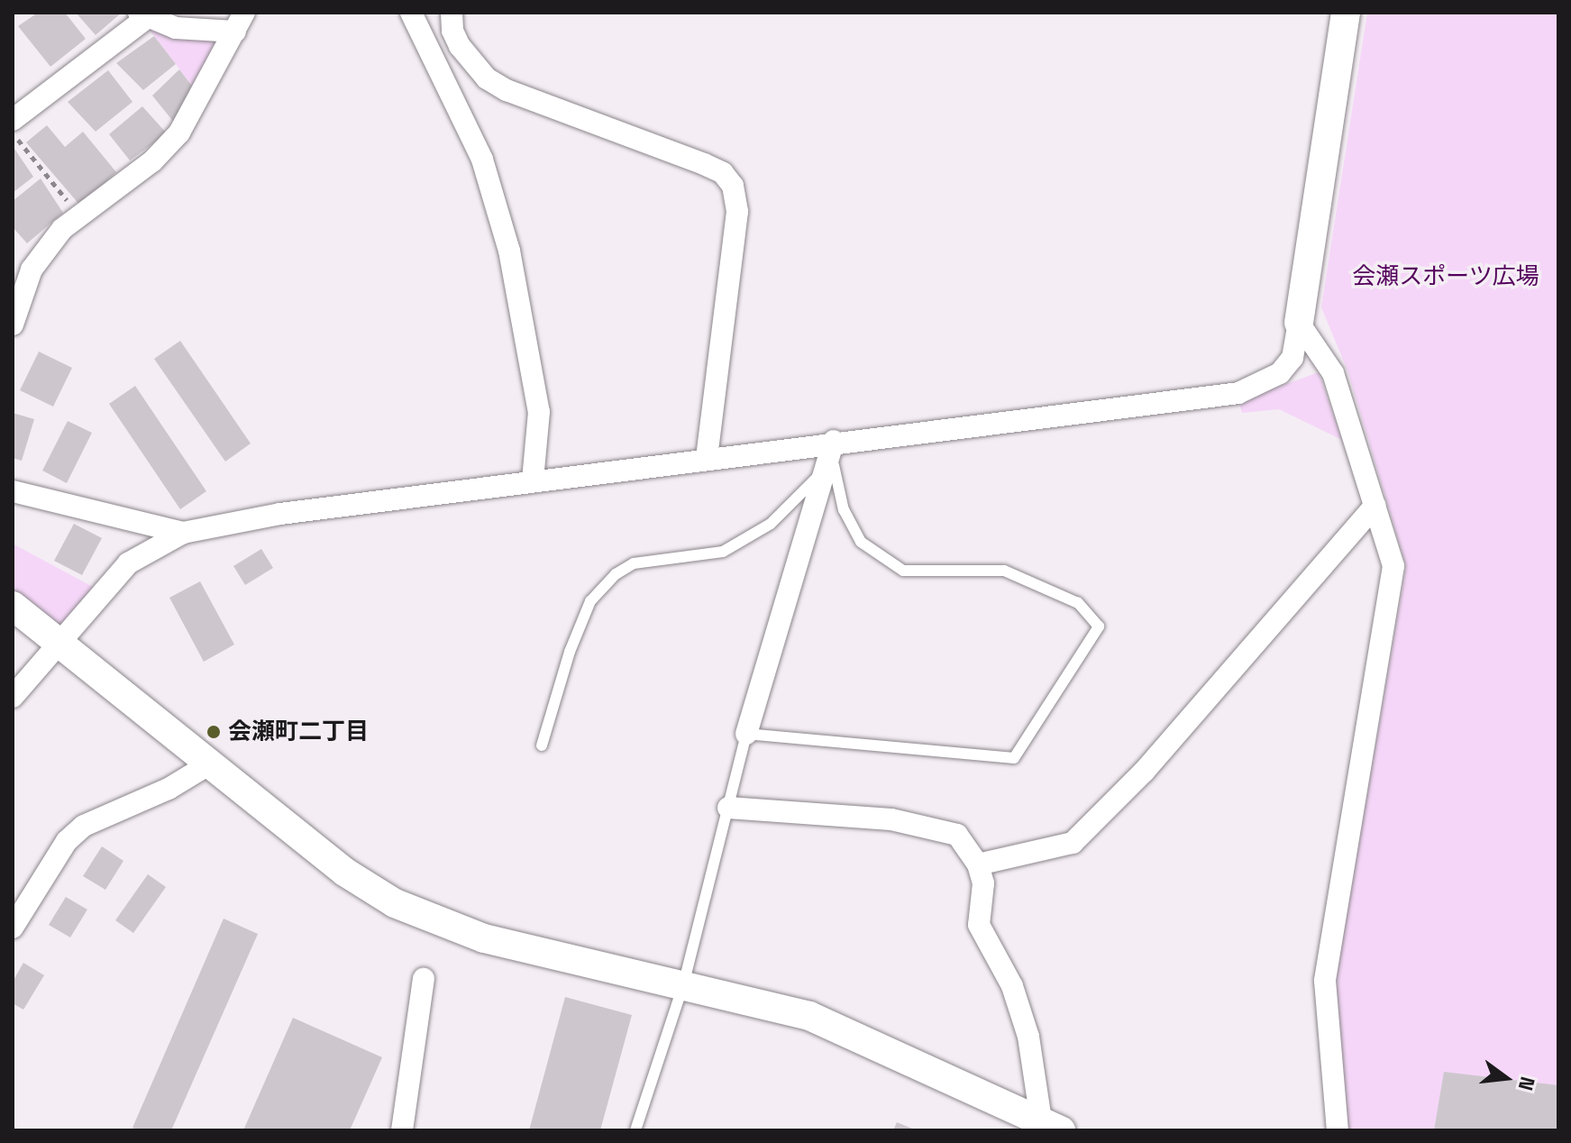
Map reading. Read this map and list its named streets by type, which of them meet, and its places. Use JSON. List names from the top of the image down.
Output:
{
  "parks": ["会瀬スポーツ広場"],
  "places": ["会瀬町二丁目"],
  "north": "right"
}
